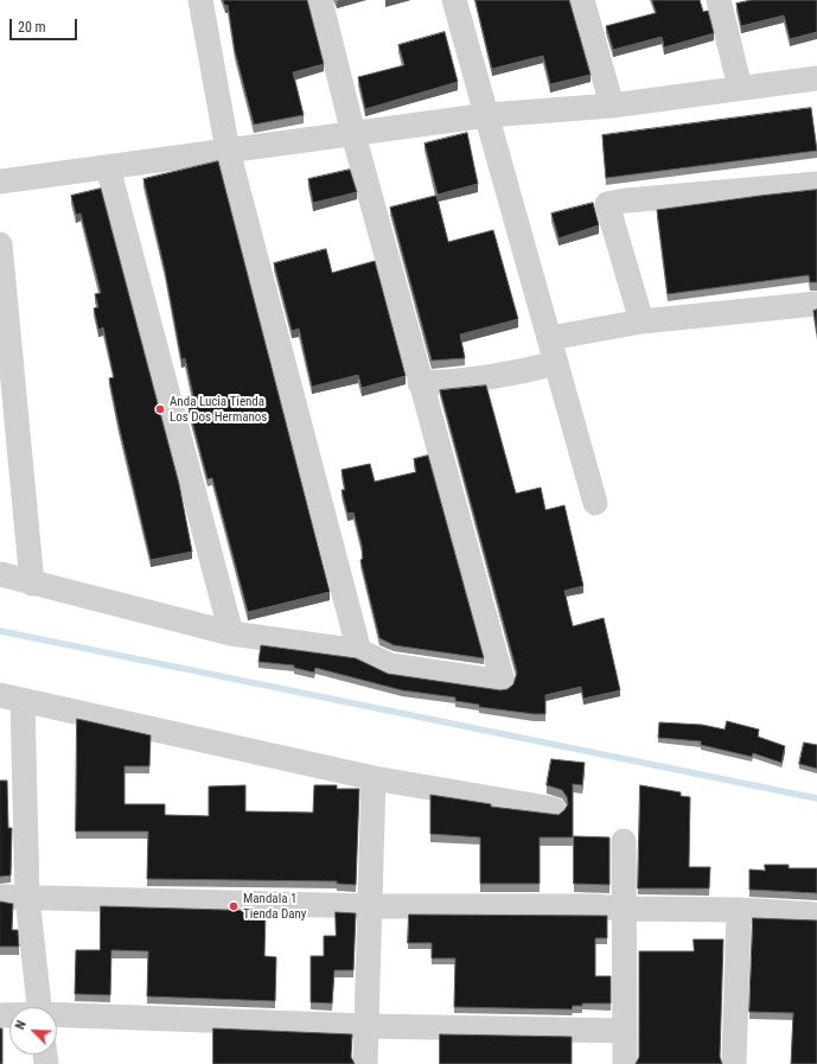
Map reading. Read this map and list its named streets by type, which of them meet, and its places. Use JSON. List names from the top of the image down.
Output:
{
  "places": ["Anda Lucia Tienda Los Dos Hermanos", "Mandala 1 Tienda Dany"],
  "scale_bar": "20 m",
  "north": "top left"
}
